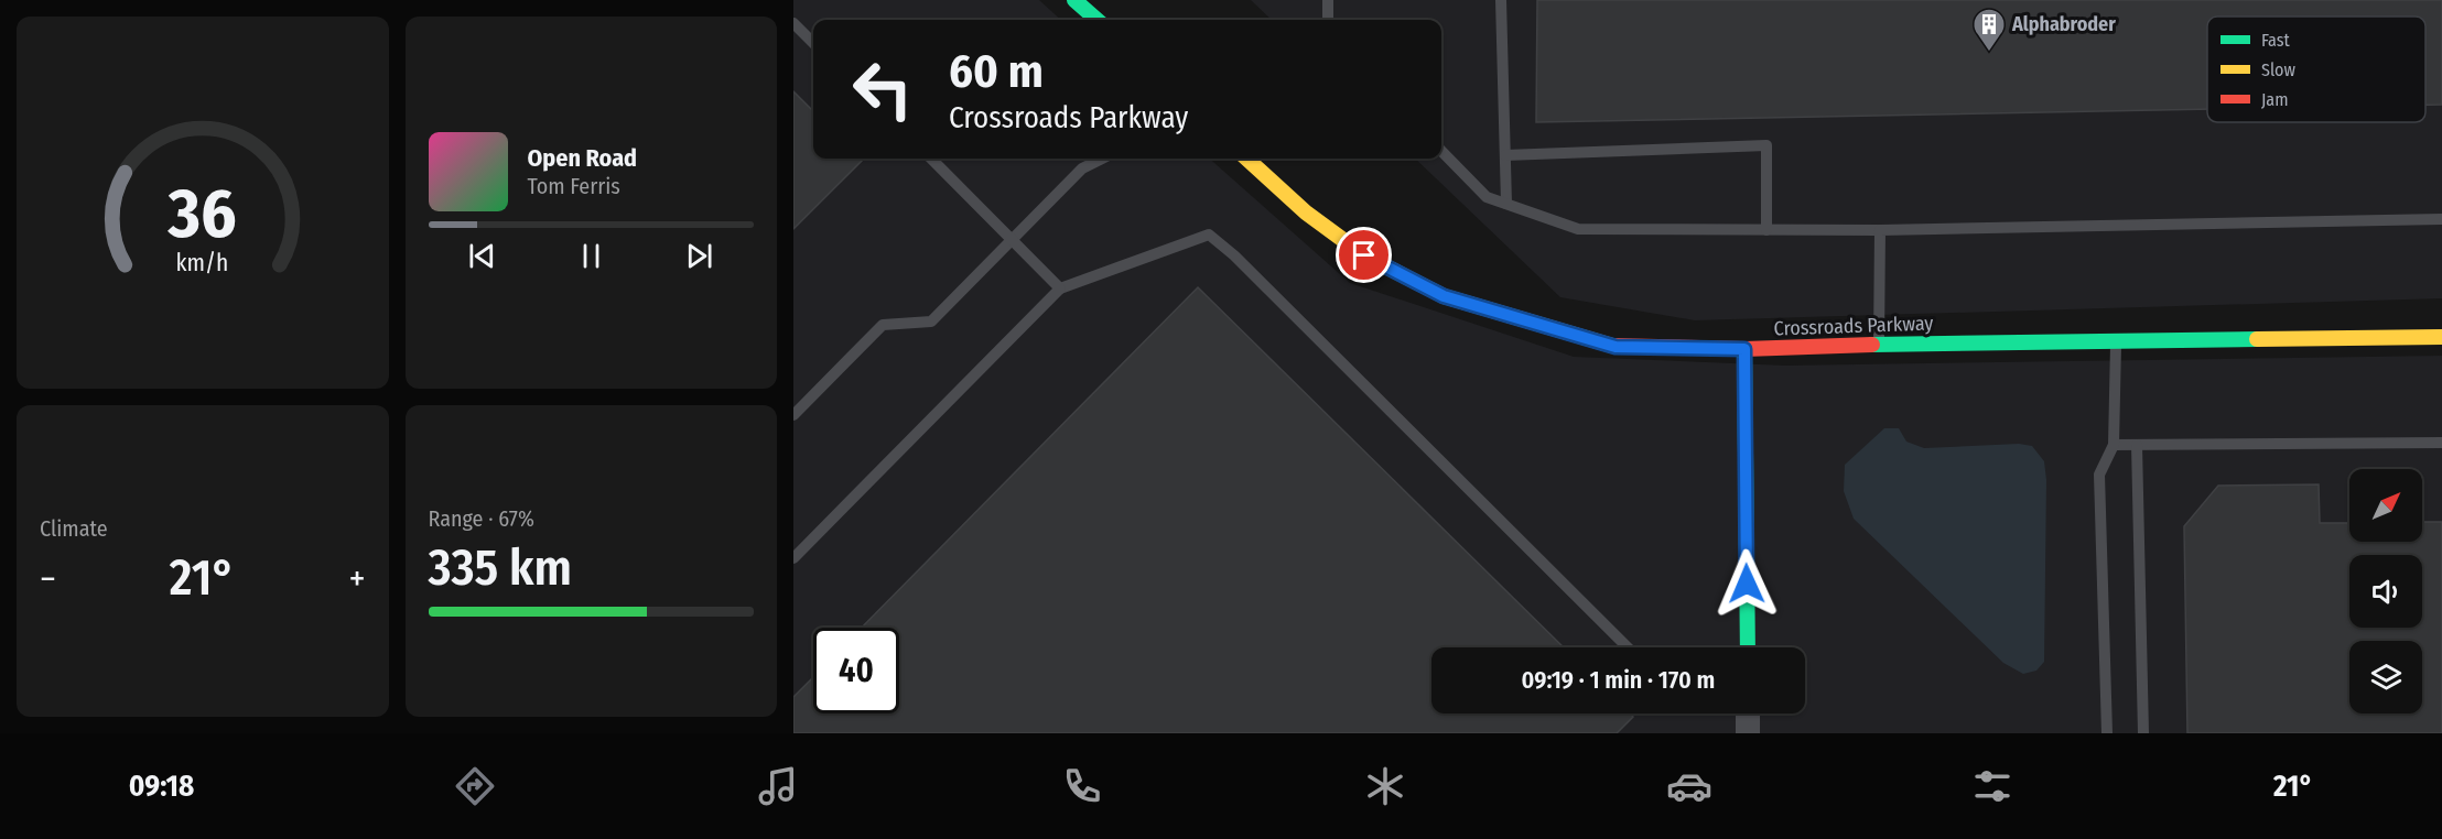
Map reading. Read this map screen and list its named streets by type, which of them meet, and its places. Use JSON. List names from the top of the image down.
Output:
{
  "streets": {
    "street": ["Crossroads Parkway"]
  },
  "places": {
    "building": ["Alphabroder"]
  },
  "legend": ["Fast", "Slow", "Jam"],
  "north": "top right",
  "page": {
    "turn": ["60 m", "Crossroads Parkway"],
    "song": ["Open Road", "Tom Ferris"],
    "tile": [
      "Climate",
      ["Range · 67%", "335 km"]
    ],
    "heat": ["−", "21°", "+"],
    "limit": "40",
    "trip": "09:19 · 1 min · 170 m",
    "tabs": ["09:18", "21°"],
    "gauge": ["36", "km/h"]
  }
}
